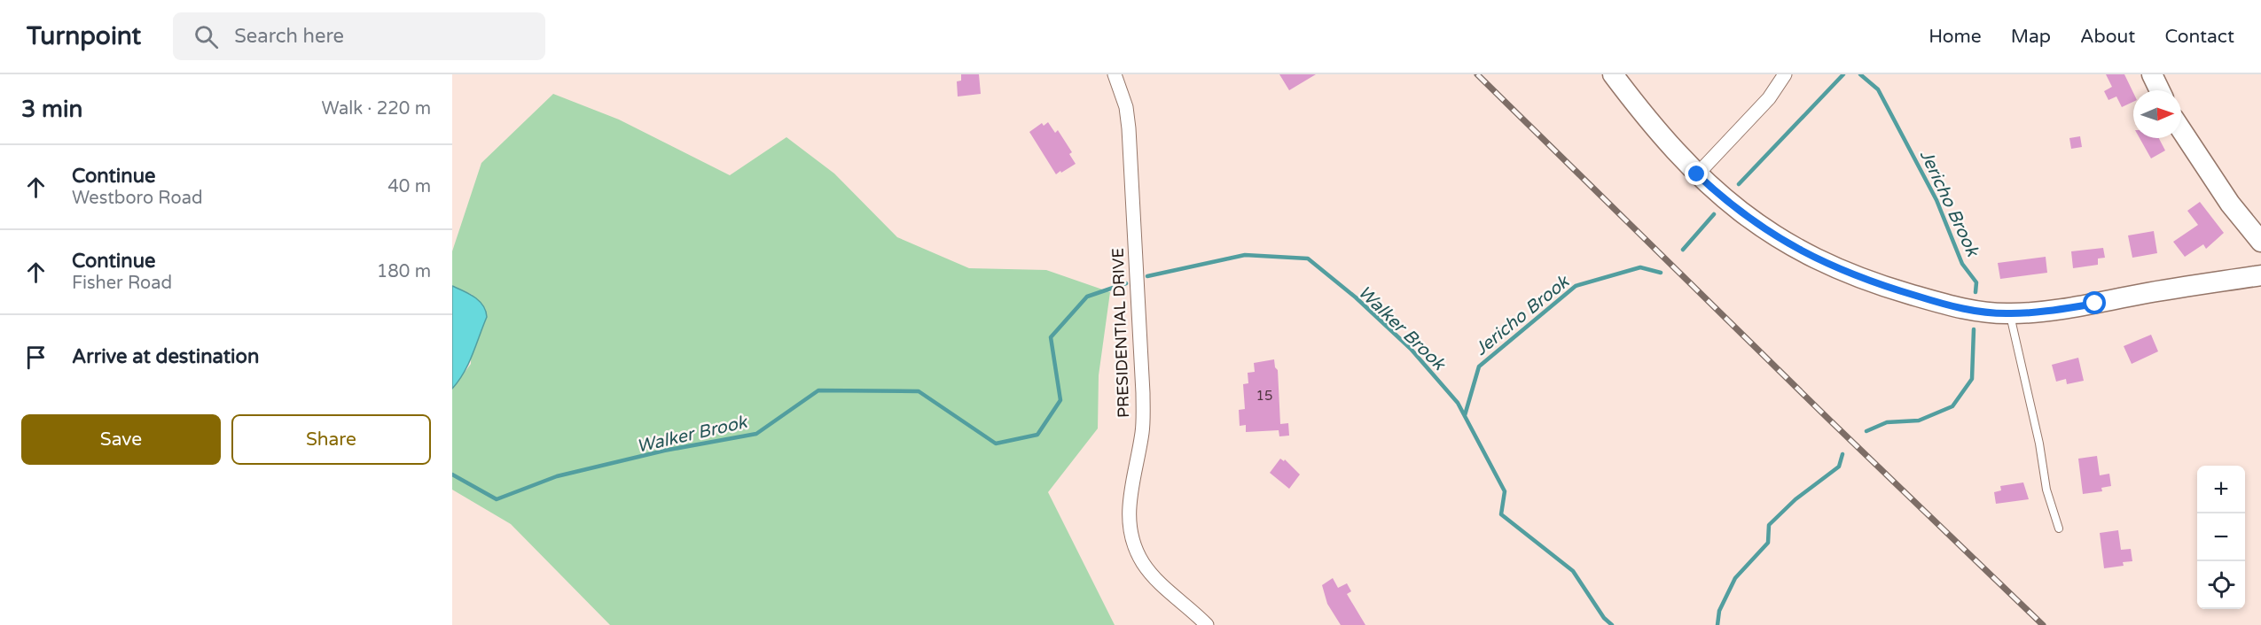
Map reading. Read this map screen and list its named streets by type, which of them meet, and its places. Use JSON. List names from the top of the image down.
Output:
{
  "streets": {
    "street": ["PRESIDENTIAL DRIVE"]
  },
  "water": ["Jericho Brook", "Walker Brook"],
  "house_numbers": ["15"],
  "north": "right",
  "page": {
    "header": "Turnpoint",
    "search": "Search here",
    "nav": [
      "Home",
      "Map",
      "About",
      "Contact"
    ],
    "heading": ["3 min", "Walk · 220 m"],
    "list": [
      ["Continue", "Westboro Road", "40 m"],
      ["Continue", "Fisher Road", "180 m"],
      "Arrive at destination"
    ],
    "buttons": ["Save", "Share"],
    "map_buttons": ["+", "−"]
  }
}
